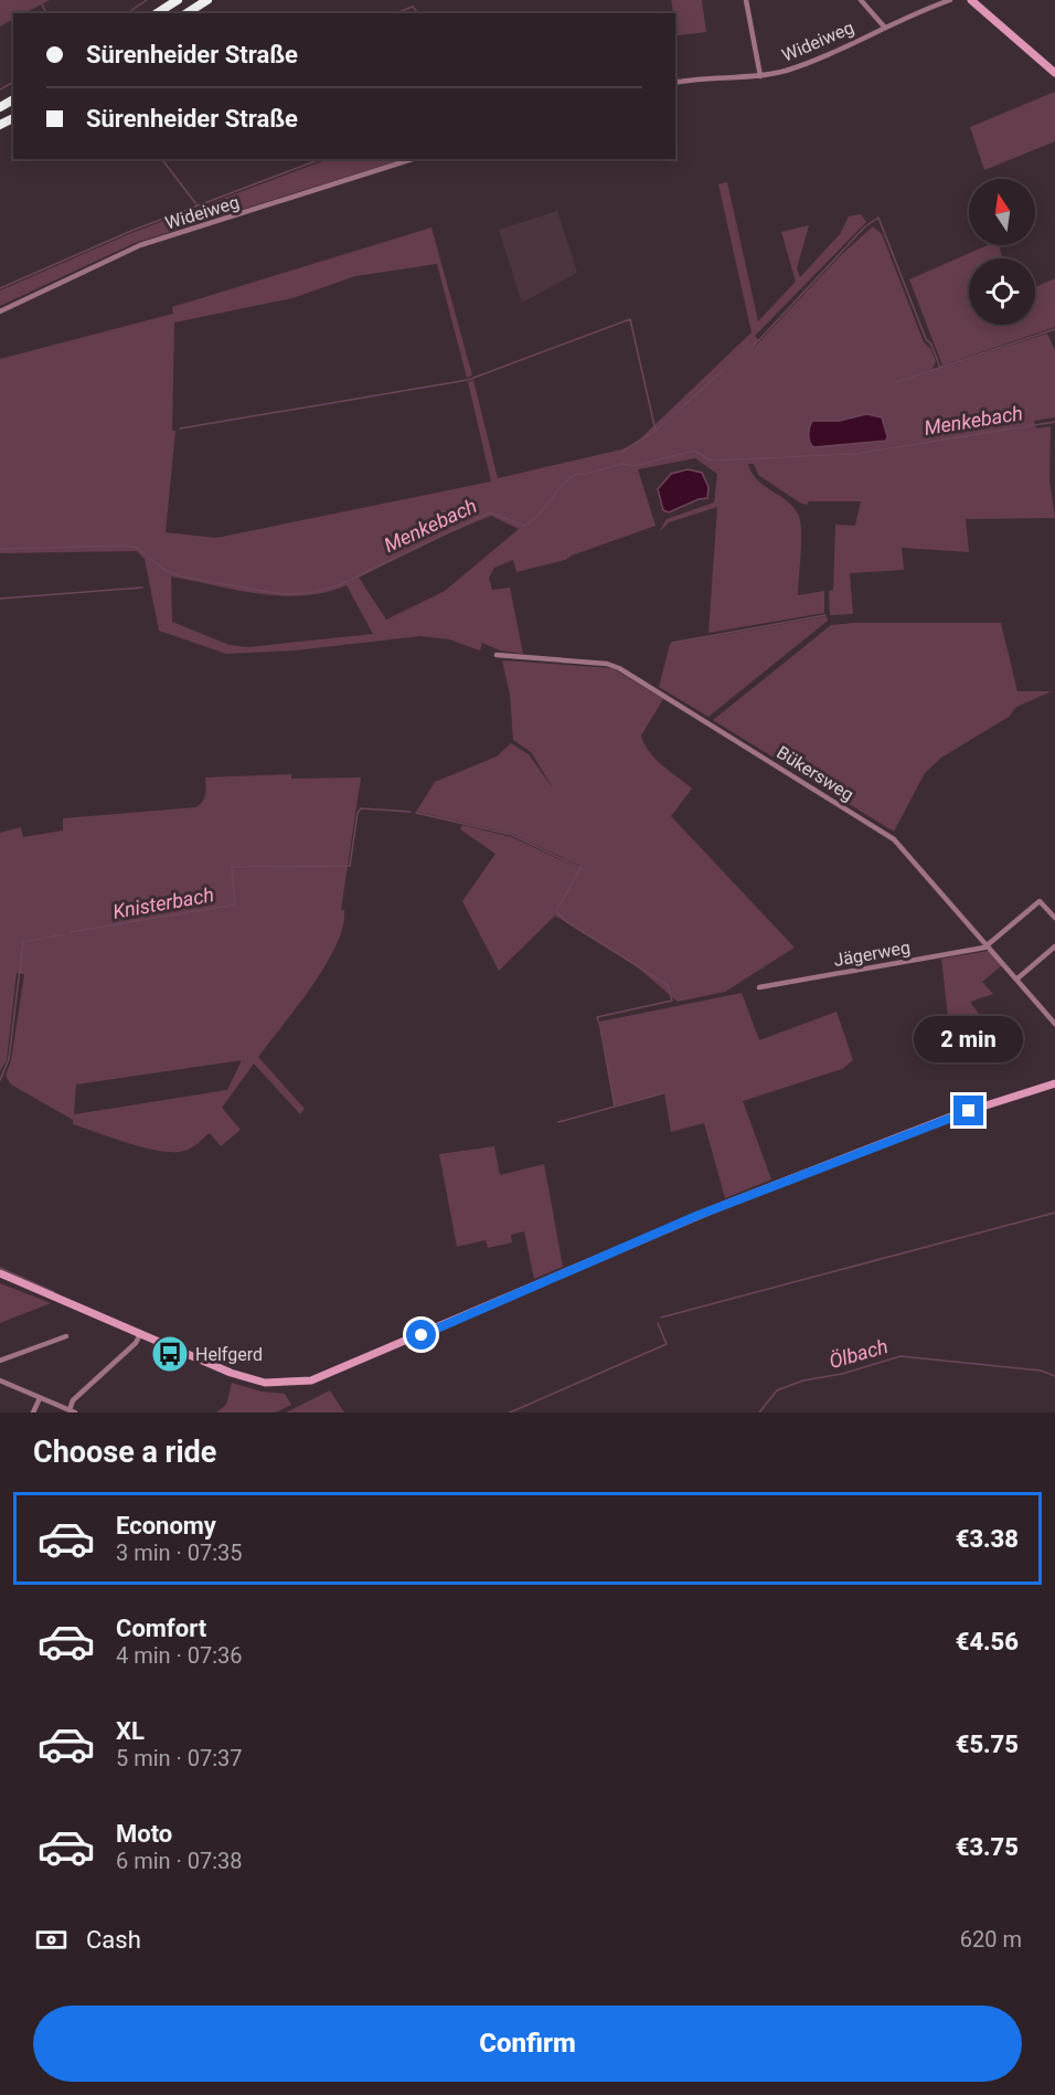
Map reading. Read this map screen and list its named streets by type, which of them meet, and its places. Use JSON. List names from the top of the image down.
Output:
{
  "streets": {
    "street": ["Wideiweg", "Bükersweg", "Jägerweg"]
  },
  "crossings": [
    ["Bükersweg", "Jägerweg"]
  ],
  "water": ["Menkebach", "Knisterbach", "Ölbach"],
  "places": {
    "bus stop": ["Helfgerd"]
  },
  "north": "top",
  "page": {
    "banner": ["Sürenheider Straße", "Sürenheider Straße"],
    "bubble": "2 min",
    "heading": "Choose a ride",
    "list": [
      {
        "name": "Economy",
        "note": "3 min · 07:35",
        "value": "€3.38"
      },
      {
        "name": "Comfort",
        "note": "4 min · 07:36",
        "value": "€4.56"
      },
      {
        "name": "XL",
        "note": "5 min · 07:37",
        "value": "€5.75"
      },
      {
        "name": "Moto",
        "note": "6 min · 07:38",
        "value": "€3.75"
      }
    ],
    "pay": ["Cash", "620 m"],
    "buttons": "Confirm"
  }
}
